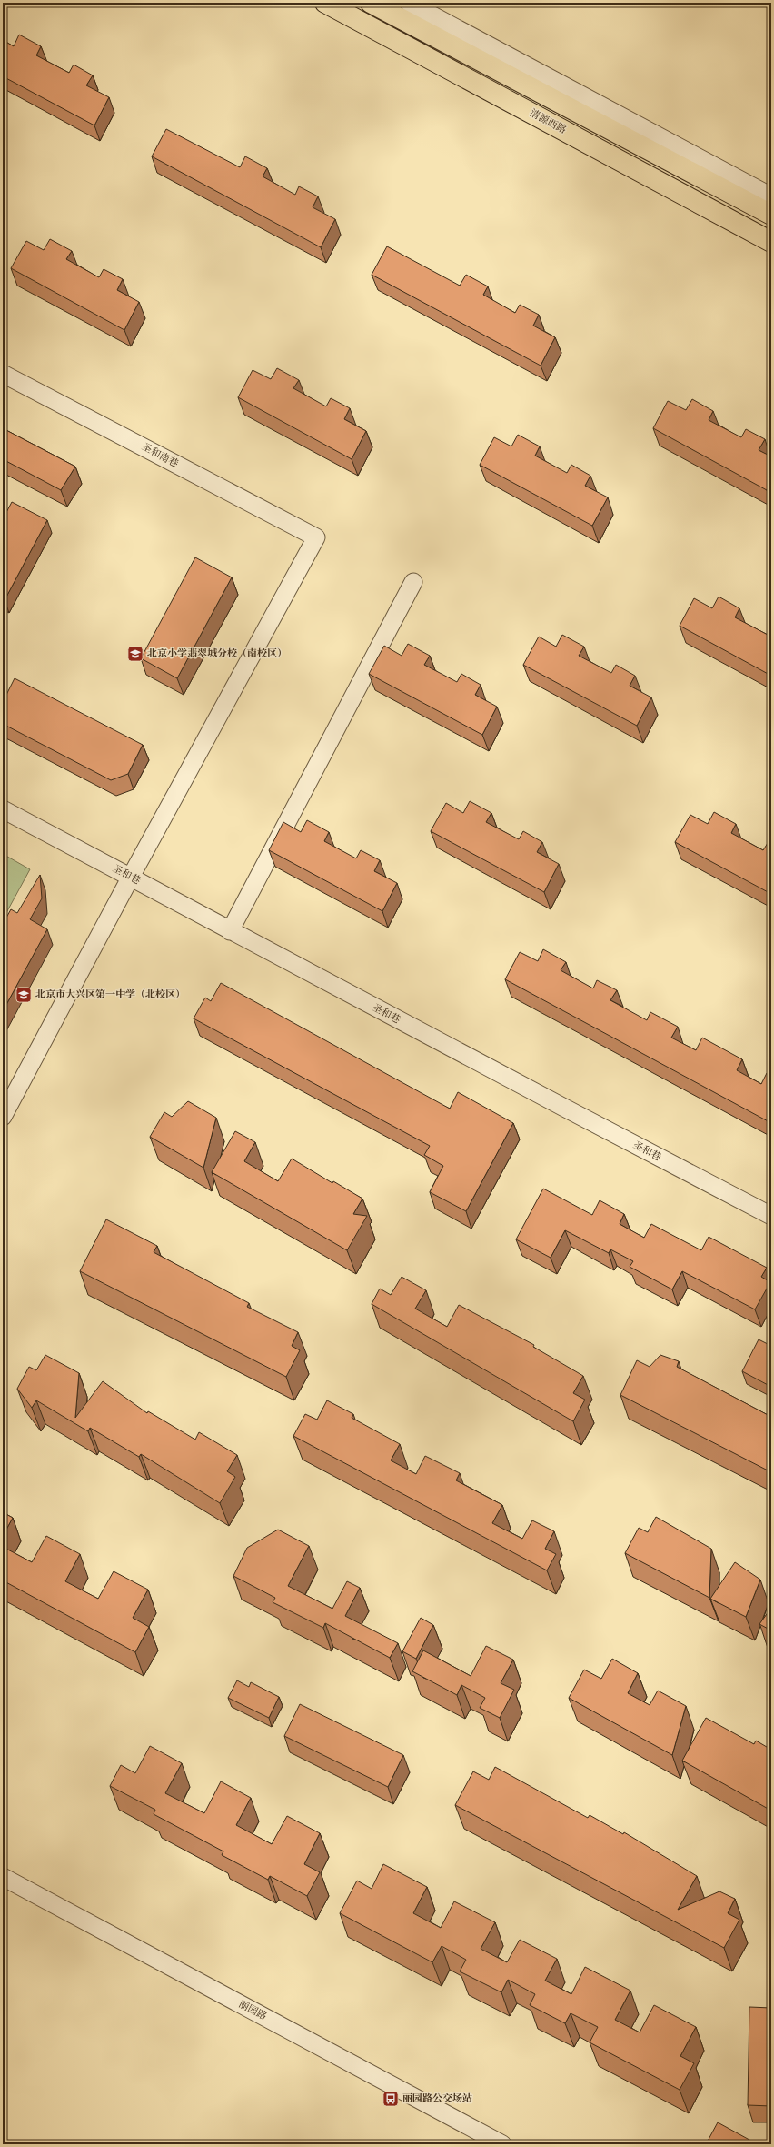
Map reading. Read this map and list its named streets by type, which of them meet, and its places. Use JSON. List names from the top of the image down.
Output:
{
  "streets": {
    "main road": ["清源西路"],
    "street": ["圣和南巷", "圣和巷", "丽园路"]
  },
  "crossings": [
    ["圣和南巷", "圣和巷"]
  ],
  "places": {
    "school or university": ["北京小学翡翠城分校（南校区）", "北京市大兴区第一中学（北校区）"],
    "bus stop": ["丽园路公交场站"]
  }
}
